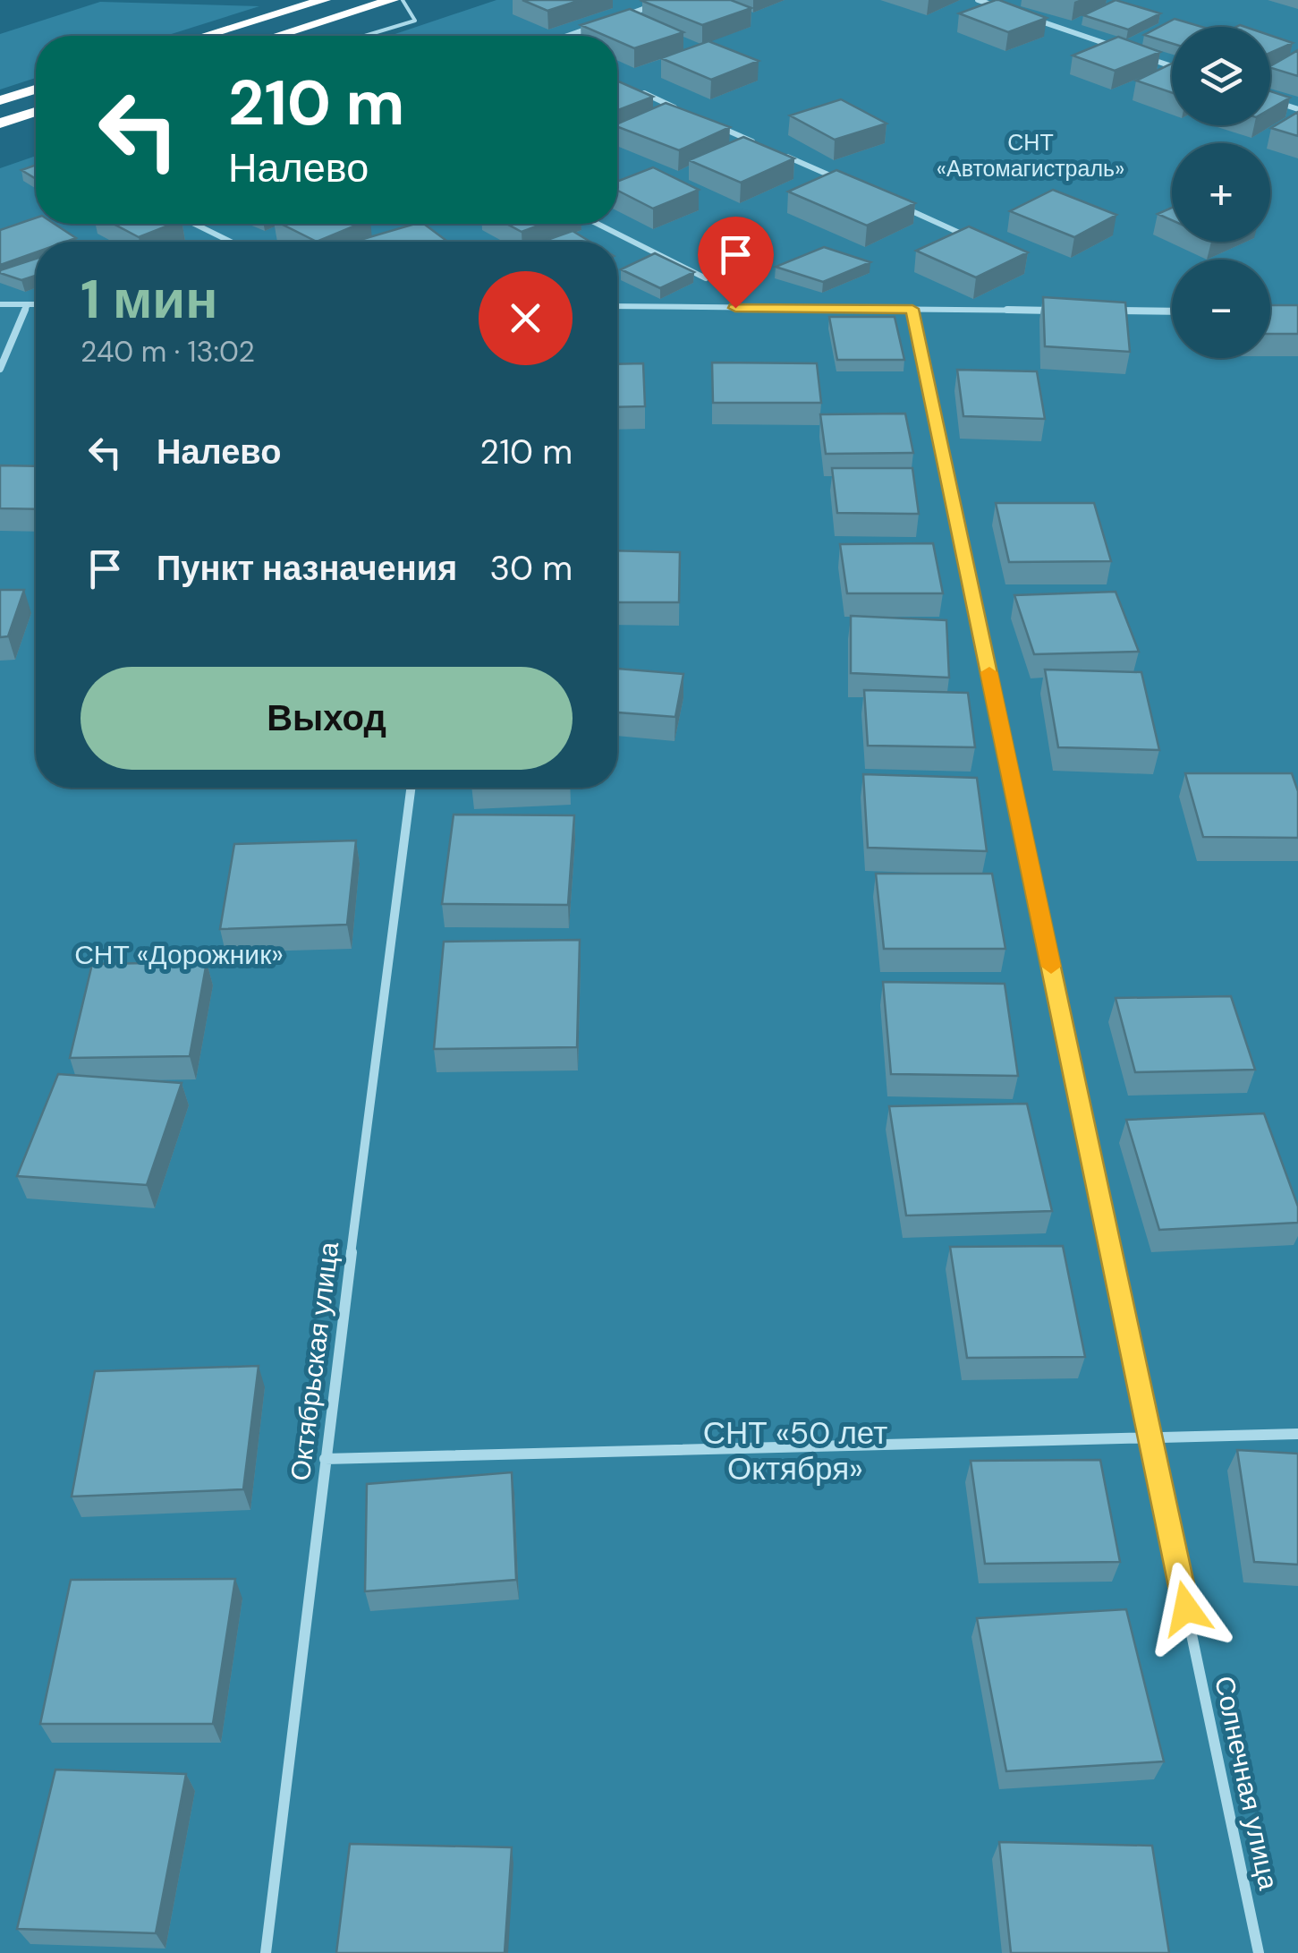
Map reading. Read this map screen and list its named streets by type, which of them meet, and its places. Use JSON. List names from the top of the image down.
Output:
{
  "streets": {
    "street": ["Октябрьская улица", "Солнечная улица"]
  },
  "parks": ["СНТ «Автомагистраль»", "СНТ «Дорожник»", "СНТ «50 лет Октября»"],
  "page": {
    "map_buttons": ["+", "−"],
    "turn": ["210 m", "Налево"],
    "heading": ["1 мин", "240 m · 13:02"],
    "list": [
      {
        "name": "Налево",
        "value": "210 m"
      },
      {
        "name": "Пункт назначения",
        "value": "30 m"
      }
    ],
    "buttons": "Выход"
  }
}
